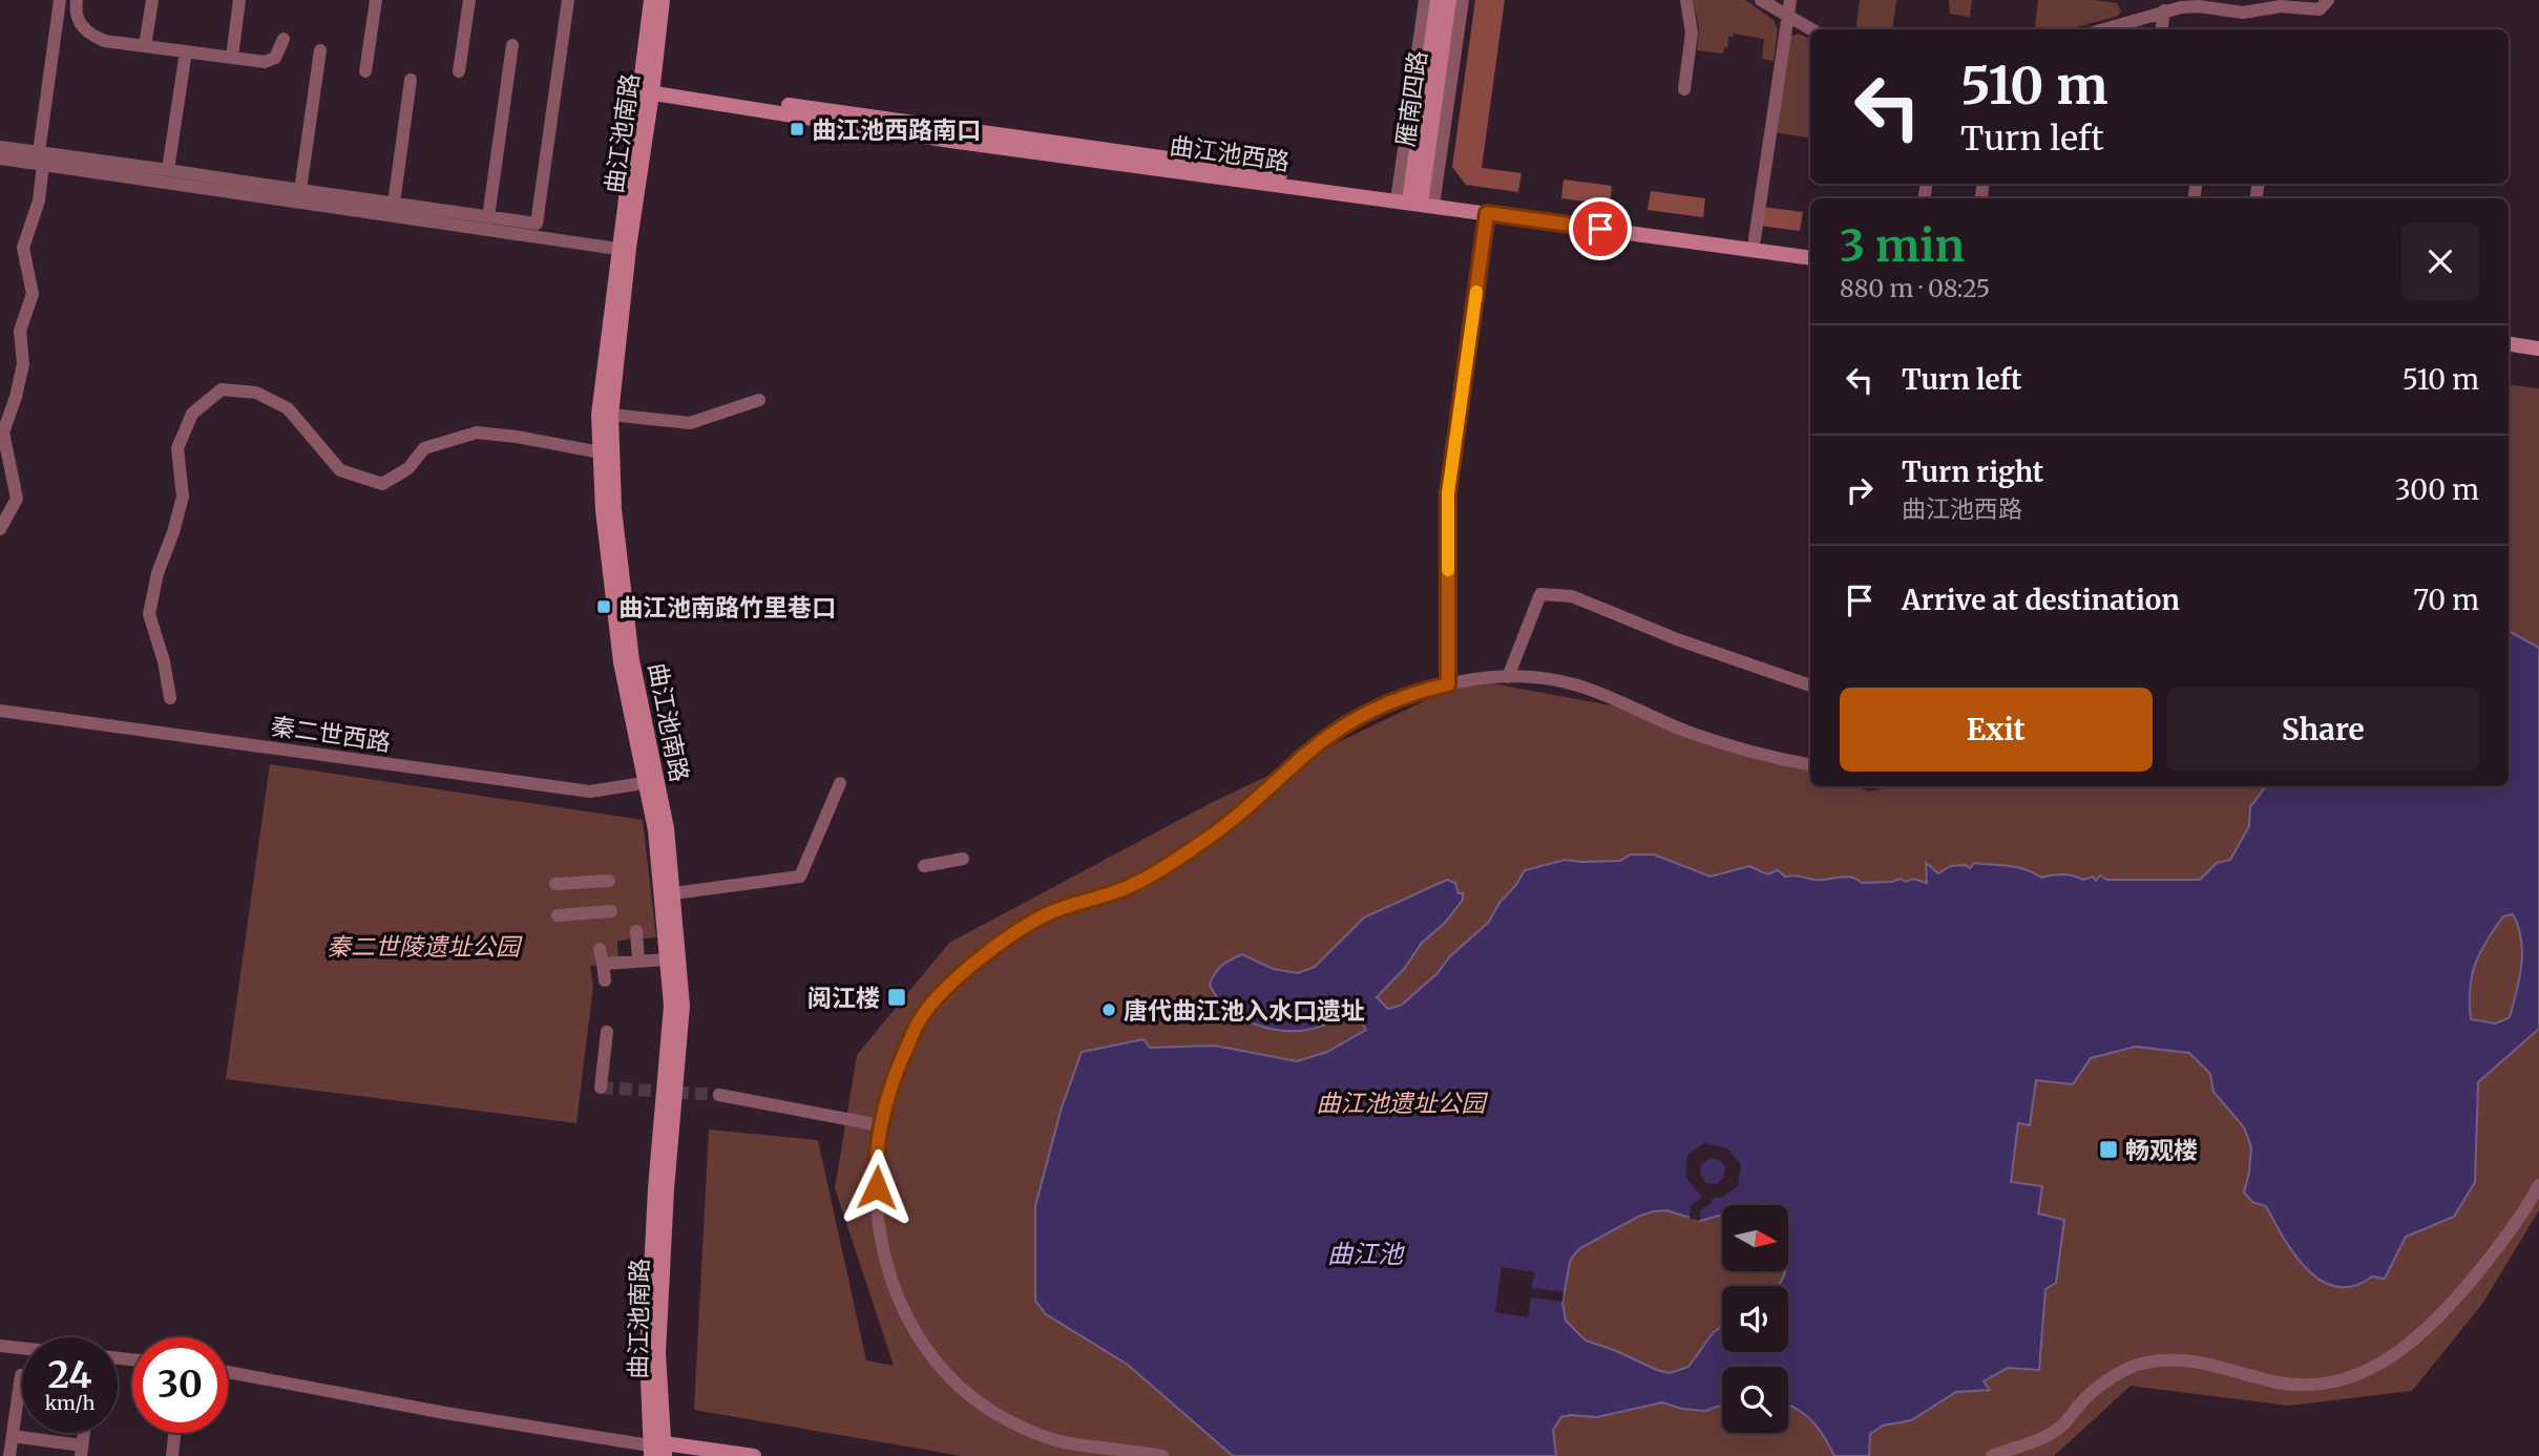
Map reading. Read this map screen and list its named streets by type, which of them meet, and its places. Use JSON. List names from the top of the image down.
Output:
{
  "streets": {
    "main road": ["雁南四路", "曲江池南路", "曲江池西路"],
    "street": ["秦二世西路"]
  },
  "crossings": [
    ["雁南四路", "曲江池西路"],
    ["曲江池南路", "曲江池西路"],
    ["曲江池南路", "秦二世西路"]
  ],
  "water": ["曲江池"],
  "parks": ["秦二世陵遗址公园", "曲江池遗址公园"],
  "places": {
    "transit": [
      "曲江池西路南口",
      "曲江池南路竹里巷口",
      "阅江楼",
      "畅观楼"
    ],
    "other": ["唐代曲江池入水口遗址"]
  },
  "north": "right",
  "page": {
    "turn": ["510 m", "Turn left"],
    "heading": ["3 min", "880 m · 08:25"],
    "list": [
      {
        "name": "Turn left",
        "value": "510 m"
      },
      {
        "name": "Turn right",
        "note": "曲江池西路",
        "value": "300 m"
      },
      {
        "name": "Arrive at destination",
        "value": "70 m"
      }
    ],
    "buttons": ["Exit", "Share"],
    "speed": "24 km/h",
    "limit": "30"
  }
}
